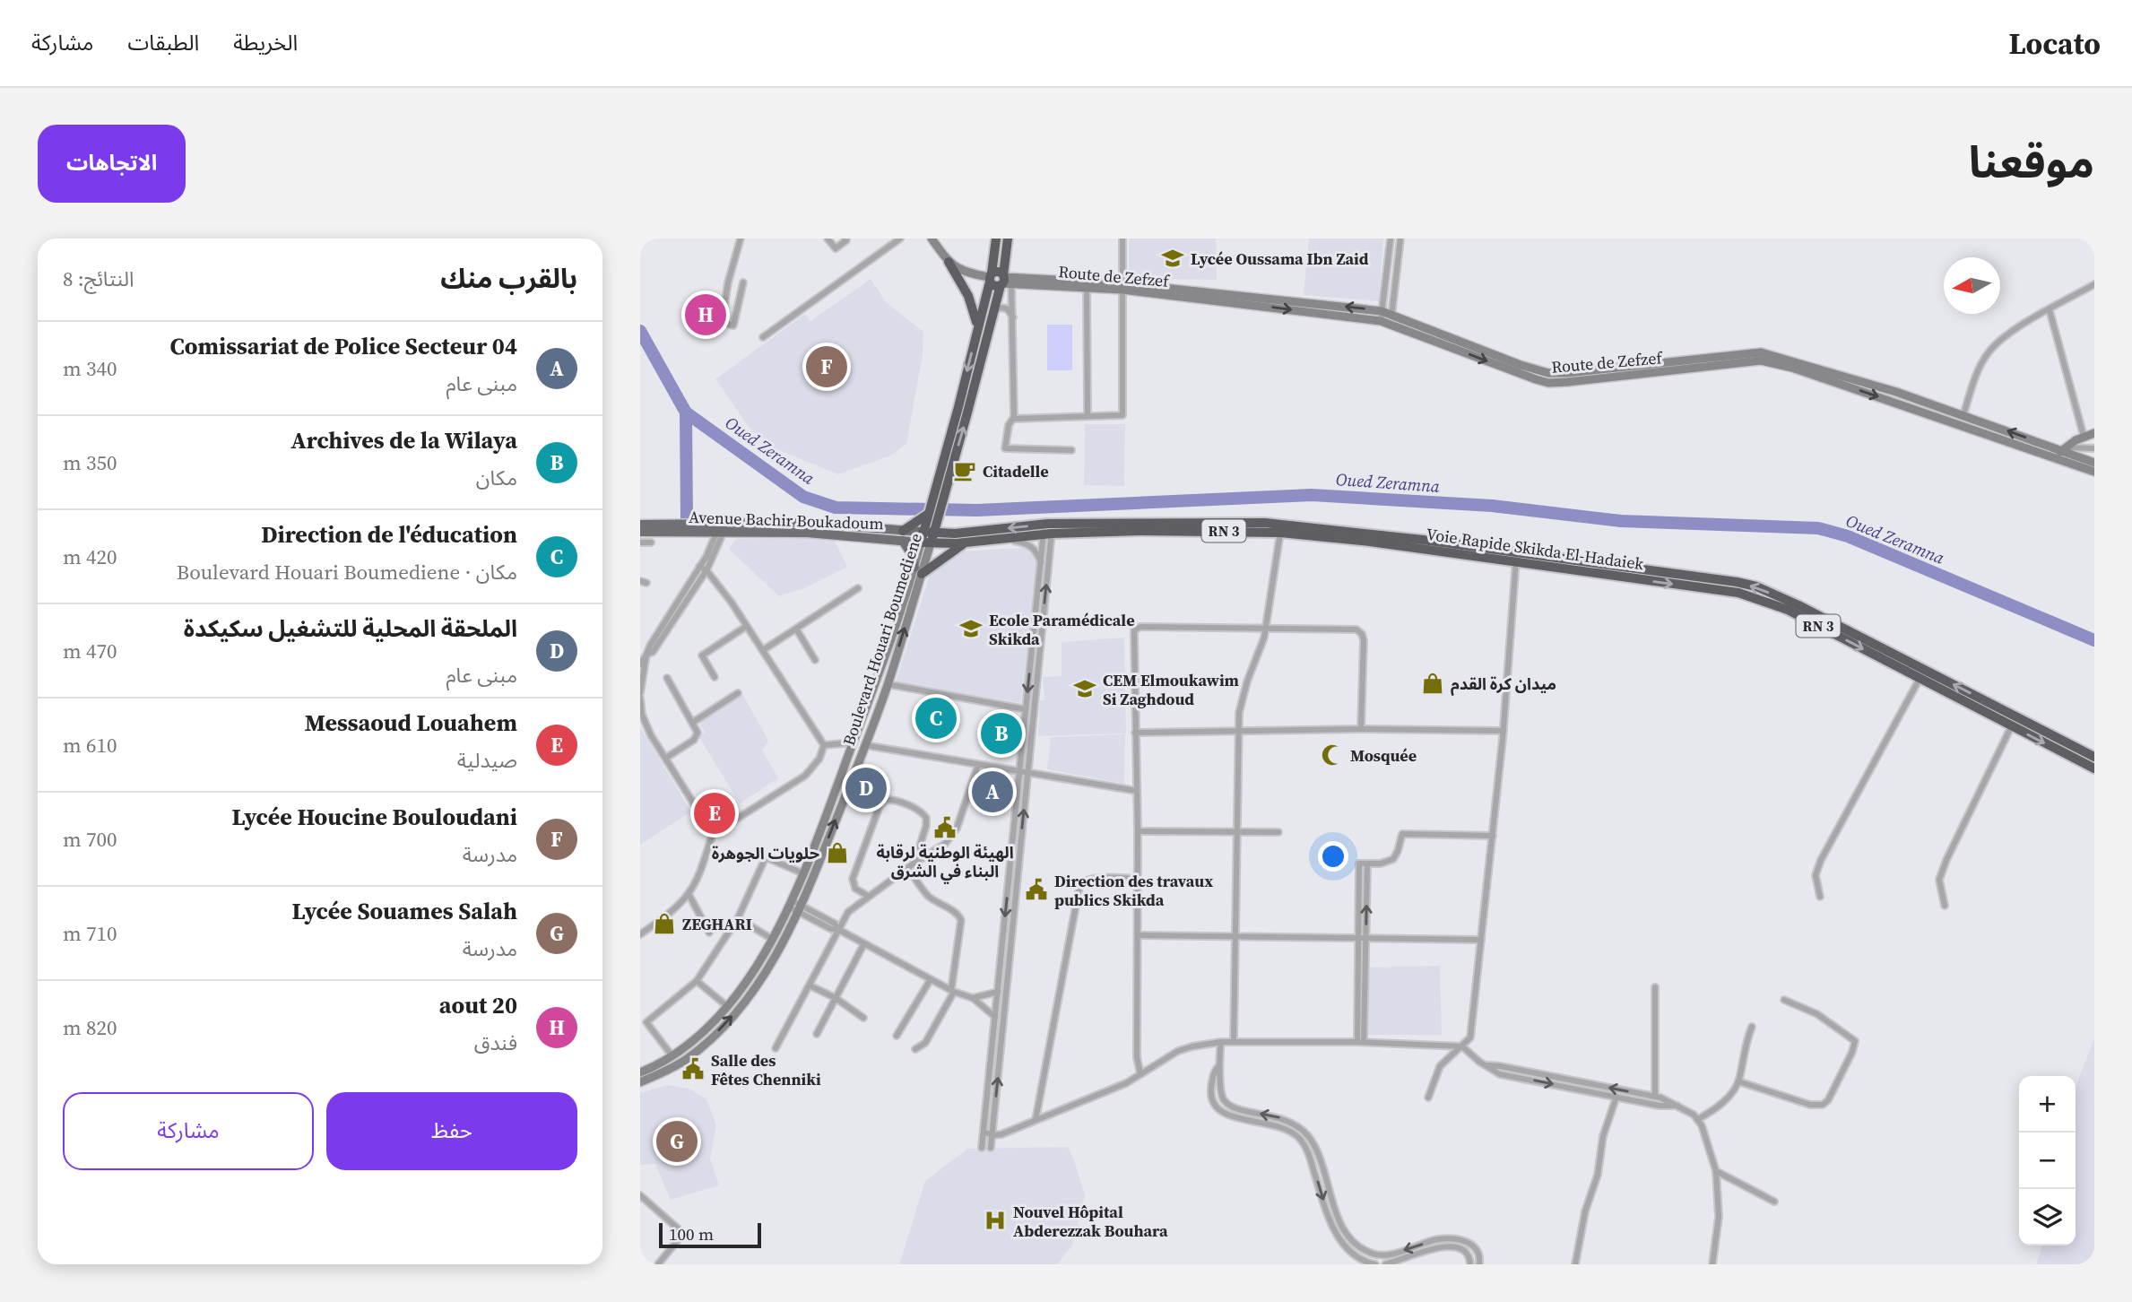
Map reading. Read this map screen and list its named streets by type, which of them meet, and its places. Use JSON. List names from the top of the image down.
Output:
{
  "streets": {
    "highway": ["RN 3", "Voie Rapide Skikda El-Hadaiek", "Boulevard Houari Boumediene"],
    "main road": ["Route de Zefzef", "Avenue Bachir Boukadoum"]
  },
  "crossings": [
    ["Route de Zefzef", "Boulevard Houari Boumediene"],
    ["Avenue Bachir Boukadoum", "Voie Rapide Skikda El-Hadaiek"],
    ["Avenue Bachir Boukadoum", "Boulevard Houari Boumediene"],
    ["Voie Rapide Skikda El-Hadaiek", "Boulevard Houari Boumediene"]
  ],
  "water": ["Oued Zeramna"],
  "places": {
    "school or university": ["Lycée Oussama Ibn Zaid", "Ecole Paramédicale Skikda", "CEM Elmoukawim Si Zaghdoud"],
    "cafe": ["Citadelle"],
    "shop": ["ميدان كرة القدم", "حلويات الجوهرة", "ZEGHARI"],
    "mosque": ["Mosquée"],
    "public building": ["الهيئة الوطنية لرقابة البناء في الشرق", "Direction des travaux publics Skikda", "Salle des Fêtes Chenniki"],
    "hospital": ["Nouvel Hôpital Abderezzak Bouhara"]
  },
  "scale_bar": "100 m",
  "north": "left",
  "page": {
    "header": "Locato",
    "nav": ["الخريطة", "الطبقات", "مشاركة"],
    "title": "موقعنا",
    "buttons": [
      "الاتجاهات",
      ["حفظ", "مشاركة"]
    ],
    "heading": ["بالقرب منك", "النتائج: 8"],
    "pins": [
      "H",
      "F",
      "C",
      "B",
      "D",
      "A",
      "E",
      "G"
    ],
    "list": [
      {
        "mark": "A",
        "name": "Comissariat de Police Secteur 04",
        "note": "مبنى عام",
        "value": "340 m"
      },
      {
        "mark": "B",
        "name": "Archives de la Wilaya",
        "note": "مكان",
        "value": "350 m"
      },
      {
        "mark": "C",
        "name": "Direction de l'éducation",
        "note": "مكان · Boulevard Houari Boumediene",
        "value": "420 m"
      },
      {
        "mark": "D",
        "name": "الملحقة المحلية للتشغيل سكيكدة",
        "note": "مبنى عام",
        "value": "470 m"
      },
      {
        "mark": "E",
        "name": "Messaoud Louahem",
        "note": "صيدلية",
        "value": "610 m"
      },
      {
        "mark": "F",
        "name": "Lycée Houcine Bouloudani",
        "note": "مدرسة",
        "value": "700 m"
      },
      {
        "mark": "G",
        "name": "Lycée Souames Salah",
        "note": "مدرسة",
        "value": "710 m"
      },
      {
        "mark": "H",
        "name": "20 aout",
        "note": "فندق",
        "value": "820 m"
      }
    ],
    "map_buttons": ["+", "−"],
    "scale": "100 m"
  }
}
